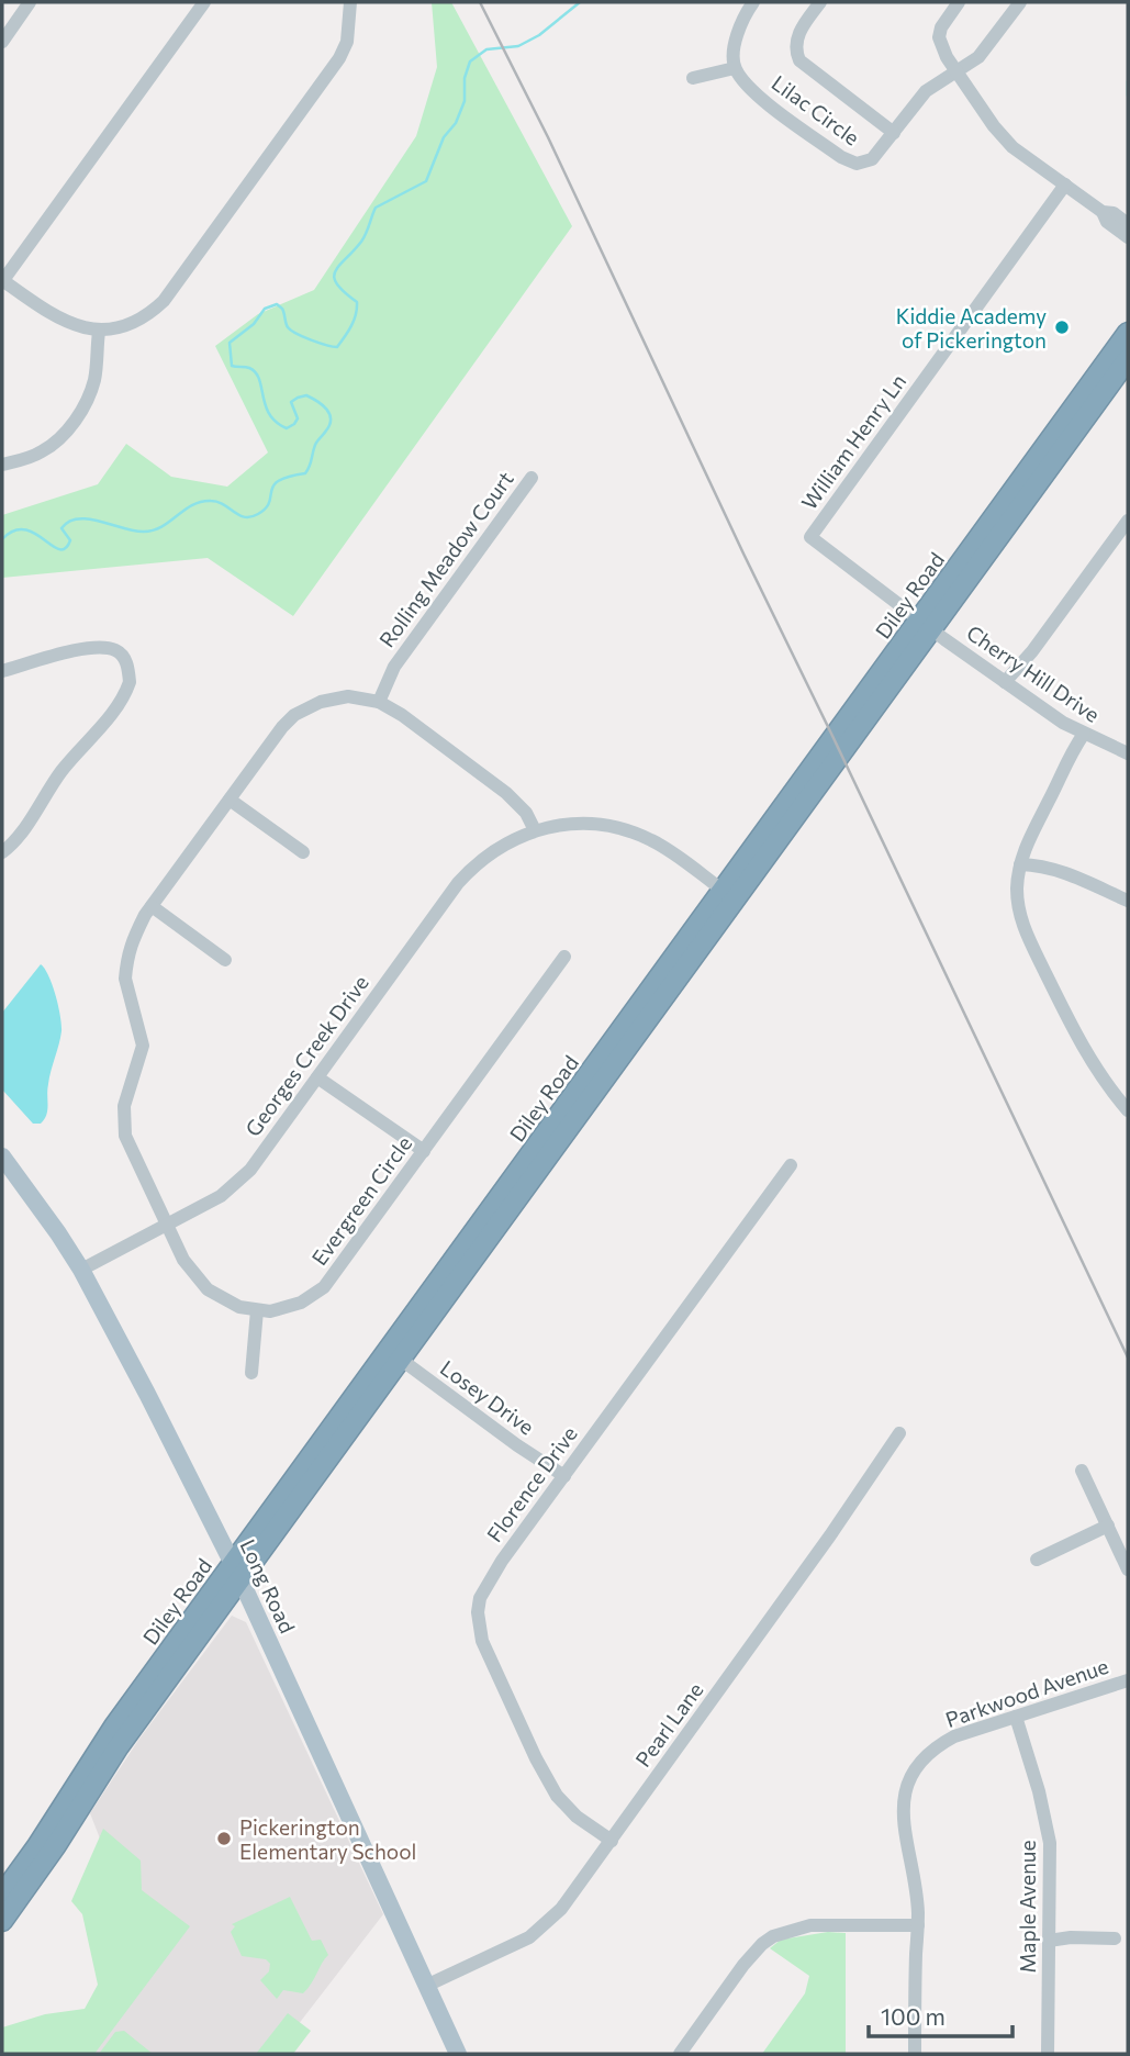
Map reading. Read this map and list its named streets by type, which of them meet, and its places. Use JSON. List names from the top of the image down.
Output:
{
  "streets": {
    "highway": ["Diley Road"],
    "main road": ["Long Road"],
    "street": [
      "Lilac Circle",
      "William Henry Ln",
      "Rolling Meadow Court",
      "Cherry Hill Drive",
      "Georges Creek Drive",
      "Evergreen Circle",
      "Losey Drive",
      "Florence Drive",
      "Parkwood Avenue",
      "Pearl Lane",
      "Maple Avenue"
    ]
  },
  "crossings": [
    ["William Henry Ln", "Diley Road"],
    ["William Henry Ln", "Cherry Hill Drive"],
    ["Rolling Meadow Court", "Evergreen Circle"],
    ["Diley Road", "Cherry Hill Drive"],
    ["Diley Road", "Losey Drive"],
    ["Diley Road", "Long Road"],
    ["Georges Creek Drive", "Evergreen Circle"],
    ["Georges Creek Drive", "Long Road"],
    ["Losey Drive", "Florence Drive"],
    ["Florence Drive", "Pearl Lane"],
    ["Long Road", "Pearl Lane"],
    ["Parkwood Avenue", "Maple Avenue"]
  ],
  "places": ["Kiddie Academy of Pickerington", "Pickerington Elementary School"],
  "scale_bar": "100 m"
}
